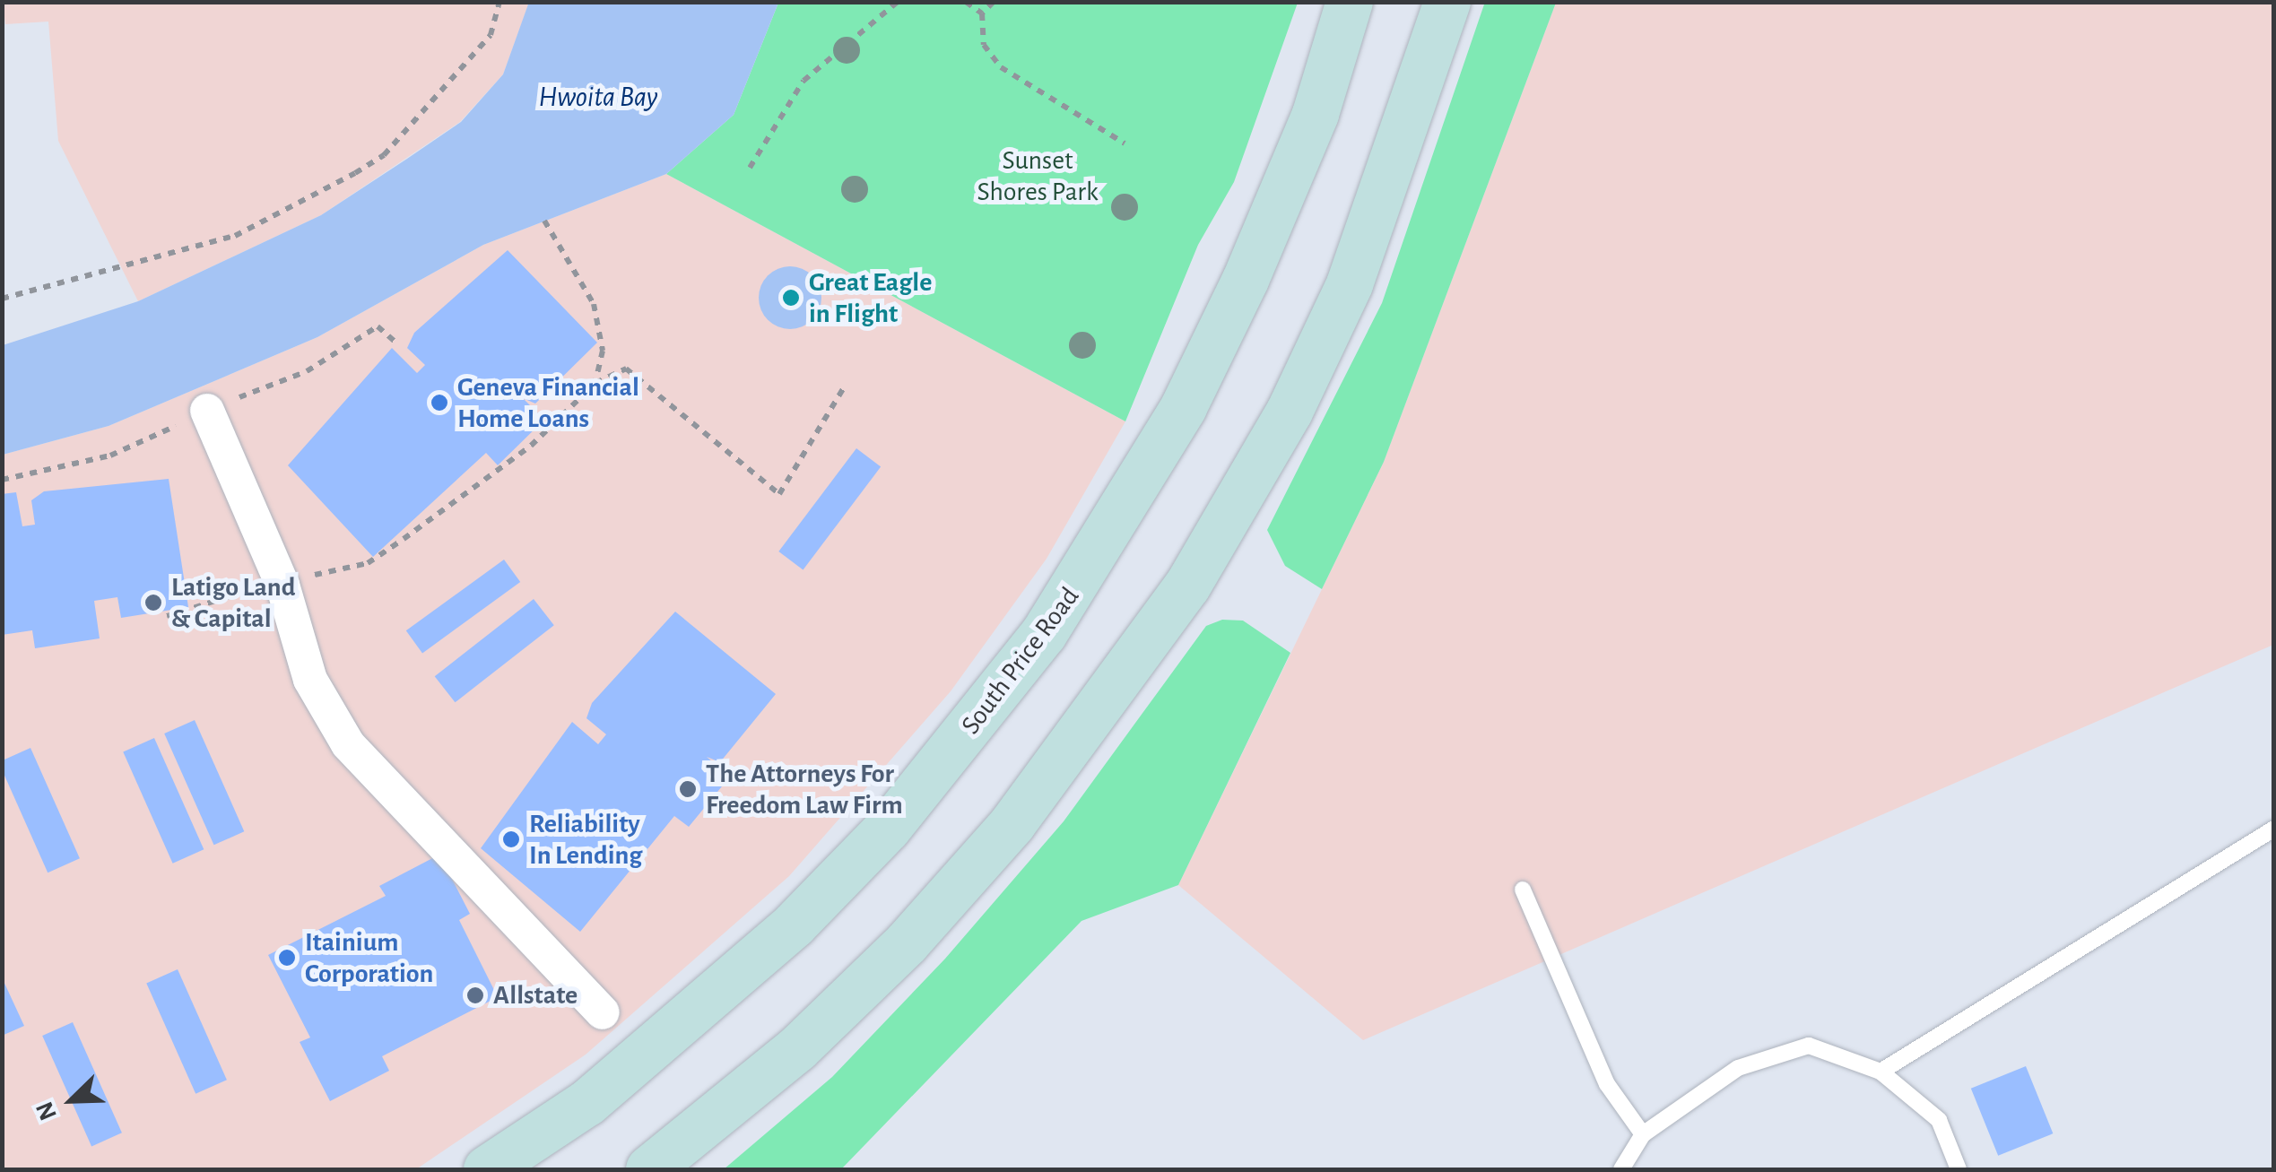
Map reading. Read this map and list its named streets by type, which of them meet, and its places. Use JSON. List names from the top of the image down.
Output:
{
  "streets": {
    "main road": ["South Price Road"]
  },
  "water": ["Hwoita Bay"],
  "parks": ["Sunset Shores Park"],
  "places": [
    "Great Eagle in Flight",
    "Geneva Financial Home Loans",
    "Latigo Land & Capital",
    "The Attorneys For Freedom Law Firm",
    "Reliability In Lending",
    "Itainium Corporation",
    "Allstate"
  ],
  "north": "bottom left"
}
